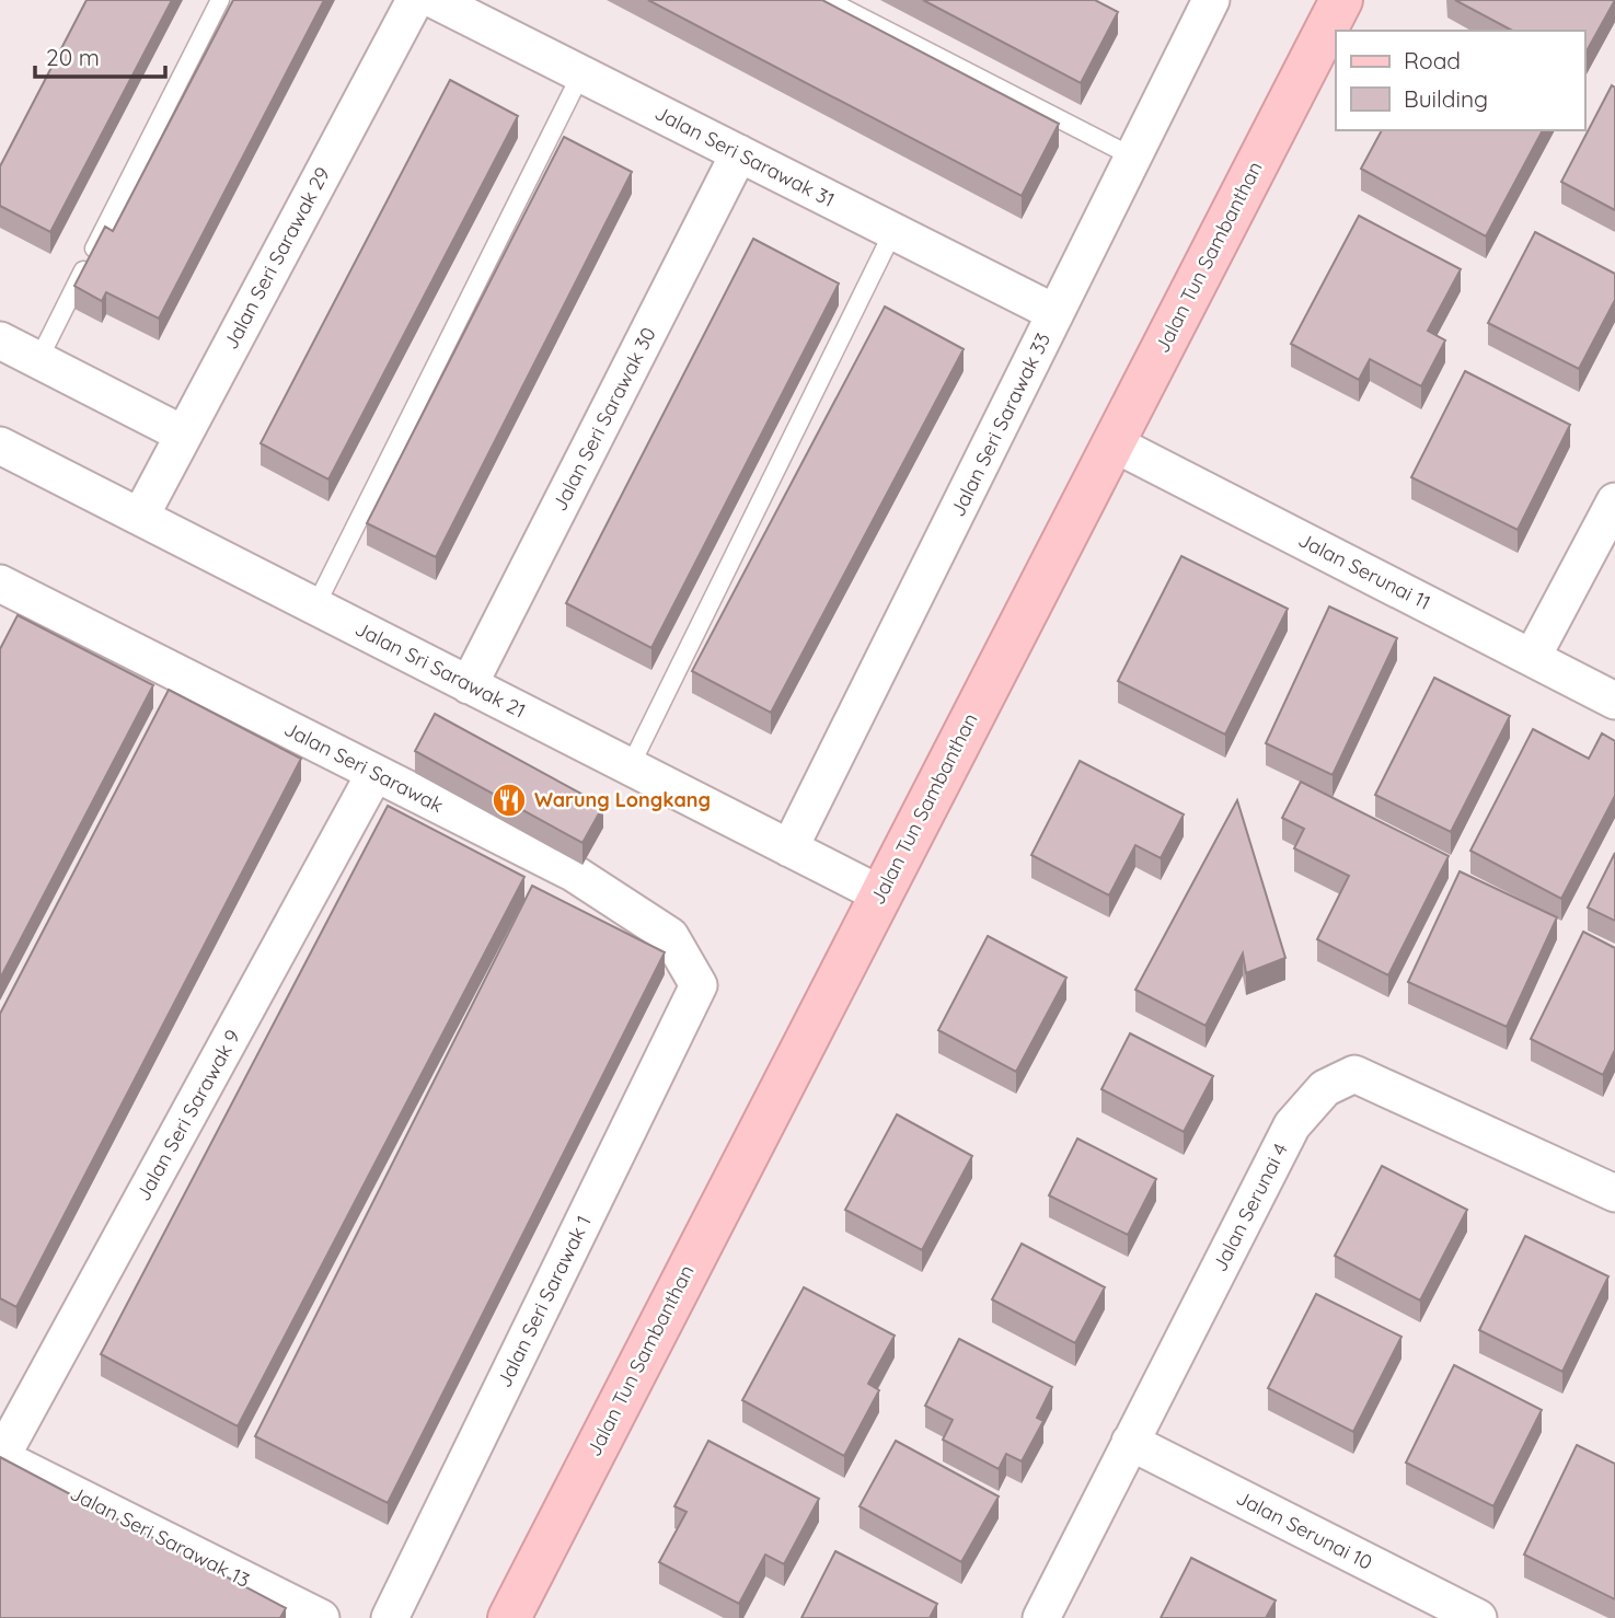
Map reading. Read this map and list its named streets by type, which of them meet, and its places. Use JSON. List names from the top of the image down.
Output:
{
  "streets": {
    "street": [
      "Jalan Seri Sarawak 31",
      "Jalan Tun Sambanthan",
      "Jalan Seri Sarawak 29",
      "Jalan Seri Sarawak 30",
      "Jalan Seri Sarawak 33",
      "Jalan Serunai 11",
      "Jalan Sri Sarawak 21",
      "Jalan Seri Sarawak",
      "Jalan Seri Sarawak 9",
      "Jalan Serunai 4",
      "Jalan Seri Sarawak 1",
      "Jalan Serunai 10",
      "Jalan Seri Sarawak 13"
    ]
  },
  "crossings": [
    ["Jalan Seri Sarawak 31", "Jalan Seri Sarawak 30"],
    ["Jalan Seri Sarawak 31", "Jalan Seri Sarawak 33"],
    ["Jalan Tun Sambanthan", "Jalan Serunai 11"],
    ["Jalan Tun Sambanthan", "Jalan Sri Sarawak 21"],
    ["Jalan Seri Sarawak 29", "Jalan Sri Sarawak 21"],
    ["Jalan Seri Sarawak 30", "Jalan Sri Sarawak 21"],
    ["Jalan Seri Sarawak 33", "Jalan Sri Sarawak 21"],
    ["Jalan Seri Sarawak", "Jalan Seri Sarawak 9"],
    ["Jalan Seri Sarawak", "Jalan Seri Sarawak 1"],
    ["Jalan Seri Sarawak 9", "Jalan Seri Sarawak 13"],
    ["Jalan Serunai 4", "Jalan Serunai 10"]
  ],
  "places": {
    "restaurant": ["Warung Longkang"]
  },
  "legend": ["Road", "Building"],
  "scale_bar": "20 m"
}
